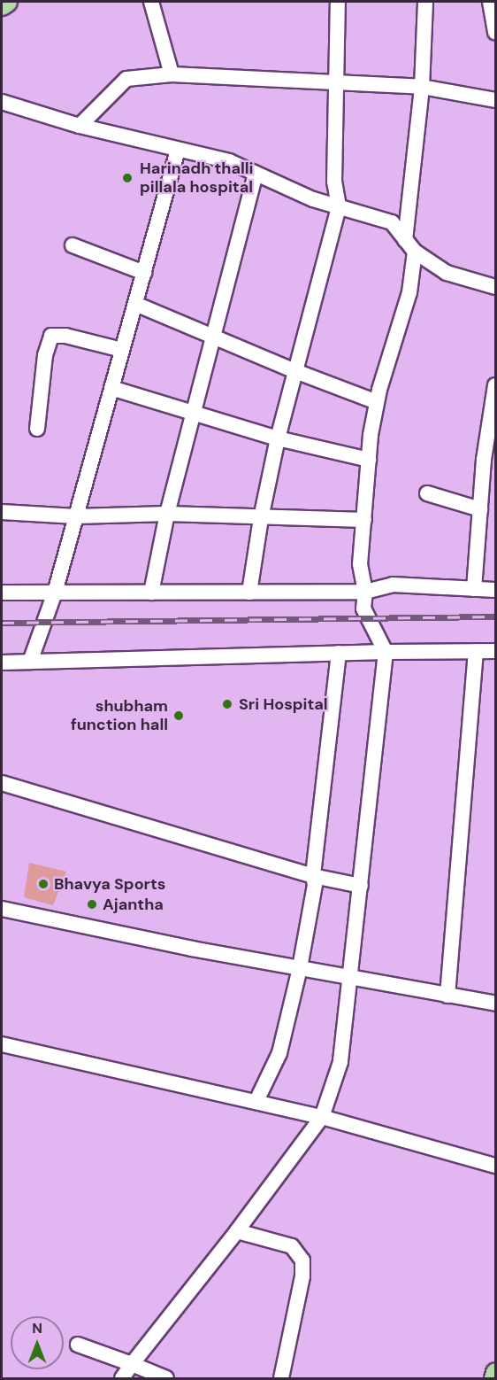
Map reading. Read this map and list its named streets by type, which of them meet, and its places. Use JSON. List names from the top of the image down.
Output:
{
  "places": [
    "Harinadh thalli pillala hospital",
    "Sri Hospital",
    "shubham function hall",
    "Bhavya Sports",
    "Ajantha"
  ],
  "north": "top"
}
